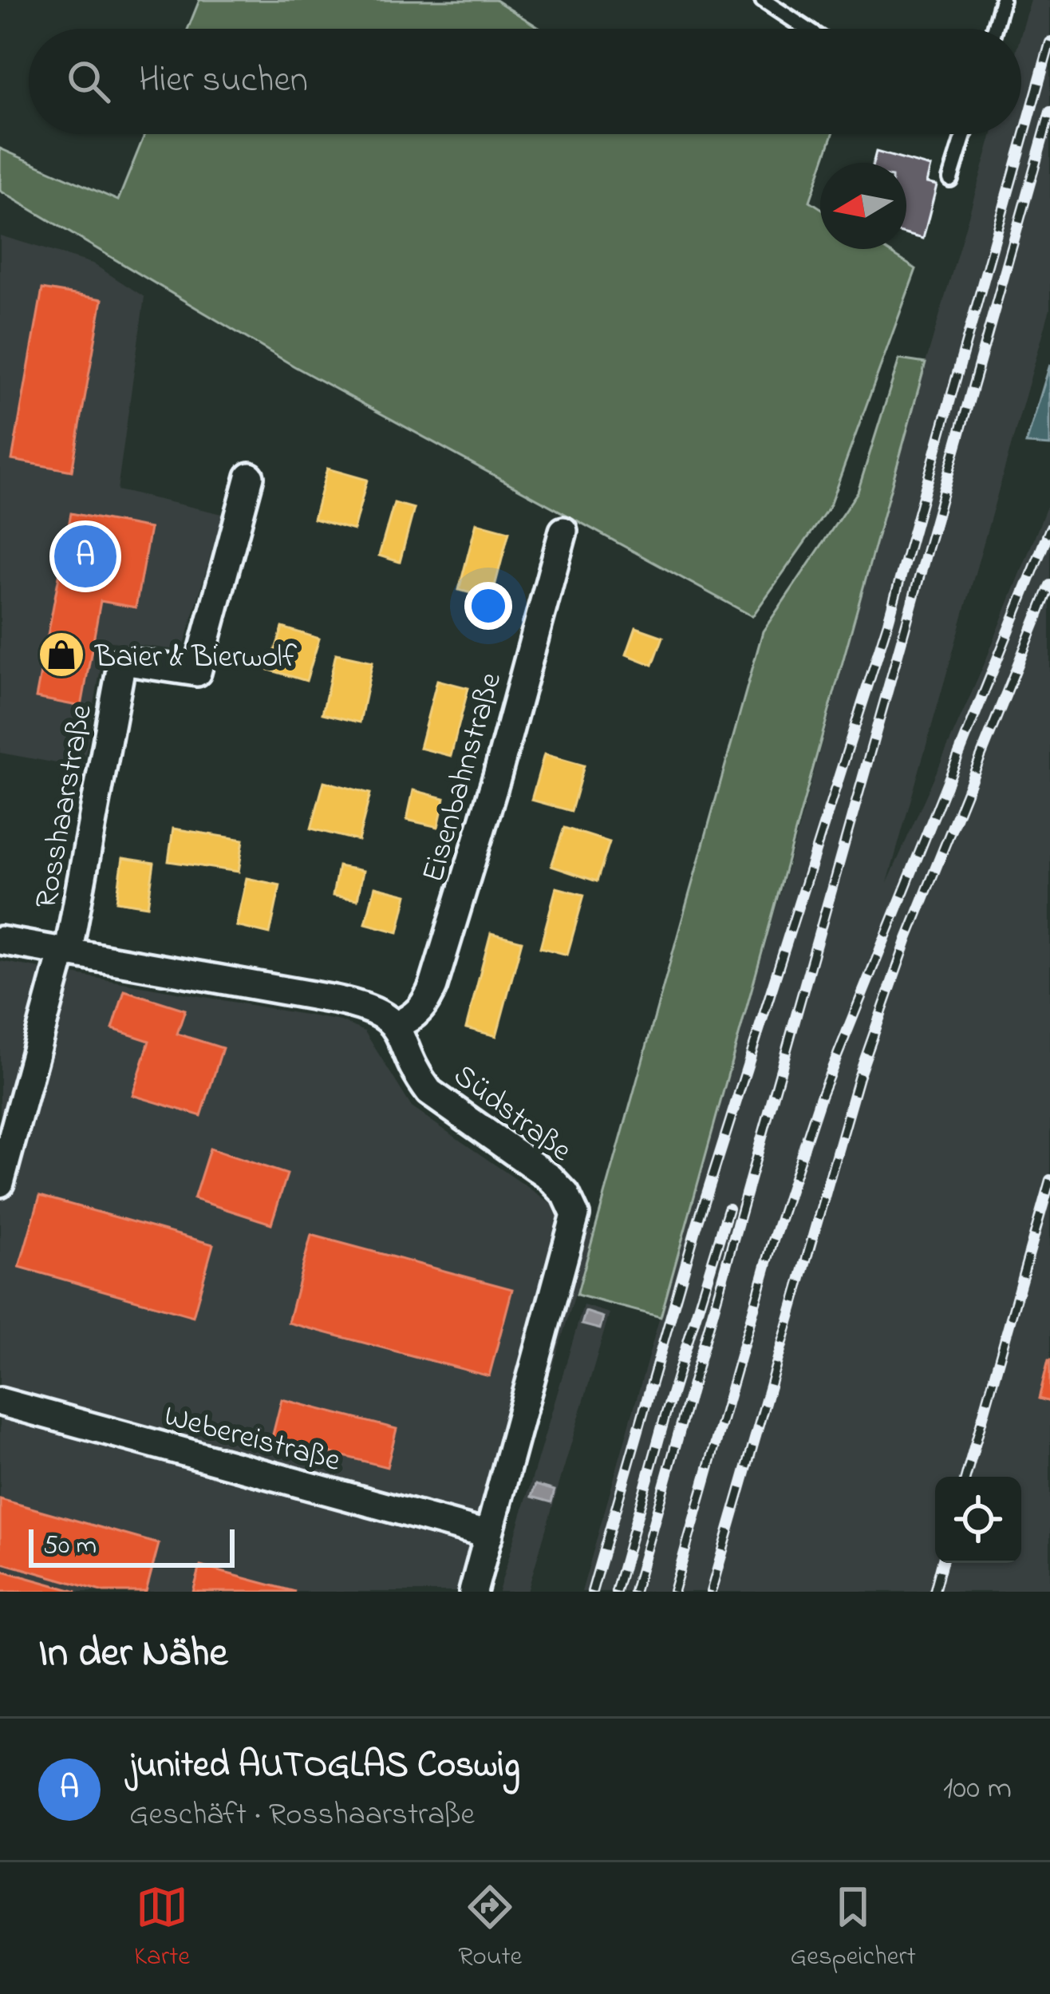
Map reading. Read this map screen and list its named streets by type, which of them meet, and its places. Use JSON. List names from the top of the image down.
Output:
{
  "streets": {
    "street": [
      "Eisenbahnstraße",
      "Rosshaarstraße",
      "Südstraße",
      "Webereistraße"
    ]
  },
  "crossings": [
    ["Eisenbahnstraße", "Südstraße"],
    ["Südstraße", "Webereistraße"]
  ],
  "places": {
    "shop": ["Baier & Bierwolf"]
  },
  "scale_bar": "50 m",
  "north": "left",
  "page": {
    "search": "Hier suchen",
    "pins": "A",
    "scale": "50 m",
    "heading": "In der Nähe",
    "list": [
      {
        "mark": "A",
        "name": "junited AUTOGLAS Coswig",
        "note": "Geschäft · Rosshaarstraße",
        "value": "100 m"
      }
    ],
    "nav": ["Karte", "Route", "Gespeichert"]
  }
}
